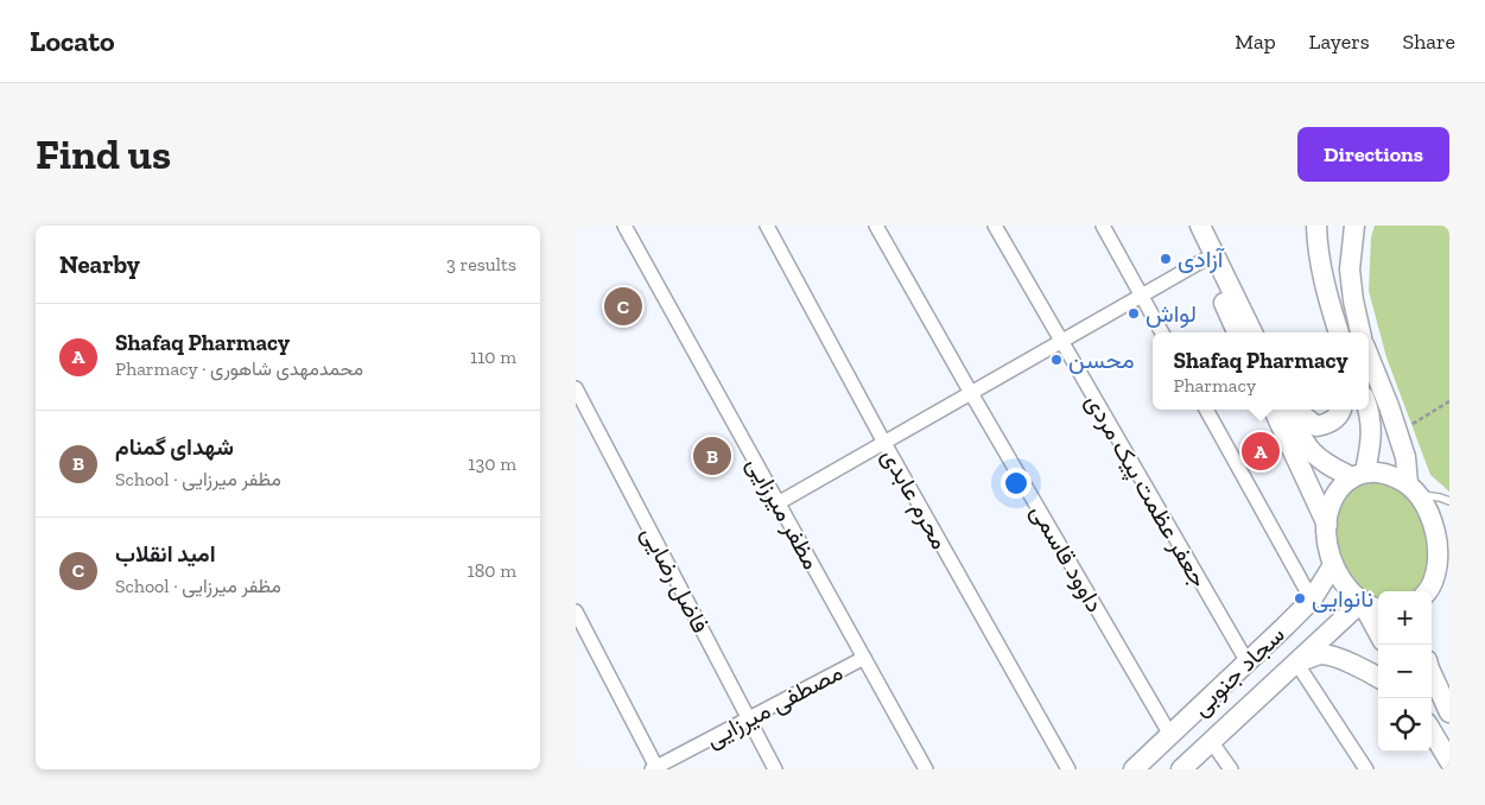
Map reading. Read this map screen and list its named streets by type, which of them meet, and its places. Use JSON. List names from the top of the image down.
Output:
{
  "streets": {
    "main road": ["سجاد جنوبی"],
    "street": [
      "جعفر عظمت پیک مردی",
      "محرم عابدی",
      "مظفر میرزایی",
      "داوود قاسمی",
      "فاضل رضایی",
      "مصطفی میرزایی"
    ]
  },
  "crossings": [
    ["جعفر عظمت پیک مردی", "سجاد جنوبی"],
    ["مظفر میرزایی", "مصطفی میرزایی"],
    ["داوود قاسمی", "سجاد جنوبی"],
    ["فاضل رضایی", "مصطفی میرزایی"]
  ],
  "places": [
    "آزادی",
    "لواش",
    "محسن",
    "نانوایی"
  ],
  "page": {
    "header": "Locato",
    "nav": ["Map", "Layers", "Share"],
    "buttons": "Directions",
    "title": "Find us",
    "heading": ["Nearby", "3 results"],
    "pins": ["C", "A", "B"],
    "list": [
      {
        "mark": "A",
        "name": "Shafaq Pharmacy",
        "note": "Pharmacy · محمدمهدی شاهوری",
        "value": "110 m"
      },
      {
        "mark": "B",
        "name": "شهدای گمنام",
        "note": "School · مظفر میرزایی",
        "value": "130 m"
      },
      {
        "mark": "C",
        "name": "امید انقلاب",
        "note": "School · مظفر میرزایی",
        "value": "180 m"
      }
    ],
    "popup": ["Shafaq Pharmacy", "Pharmacy"],
    "map_buttons": ["+", "−"]
  }
}
